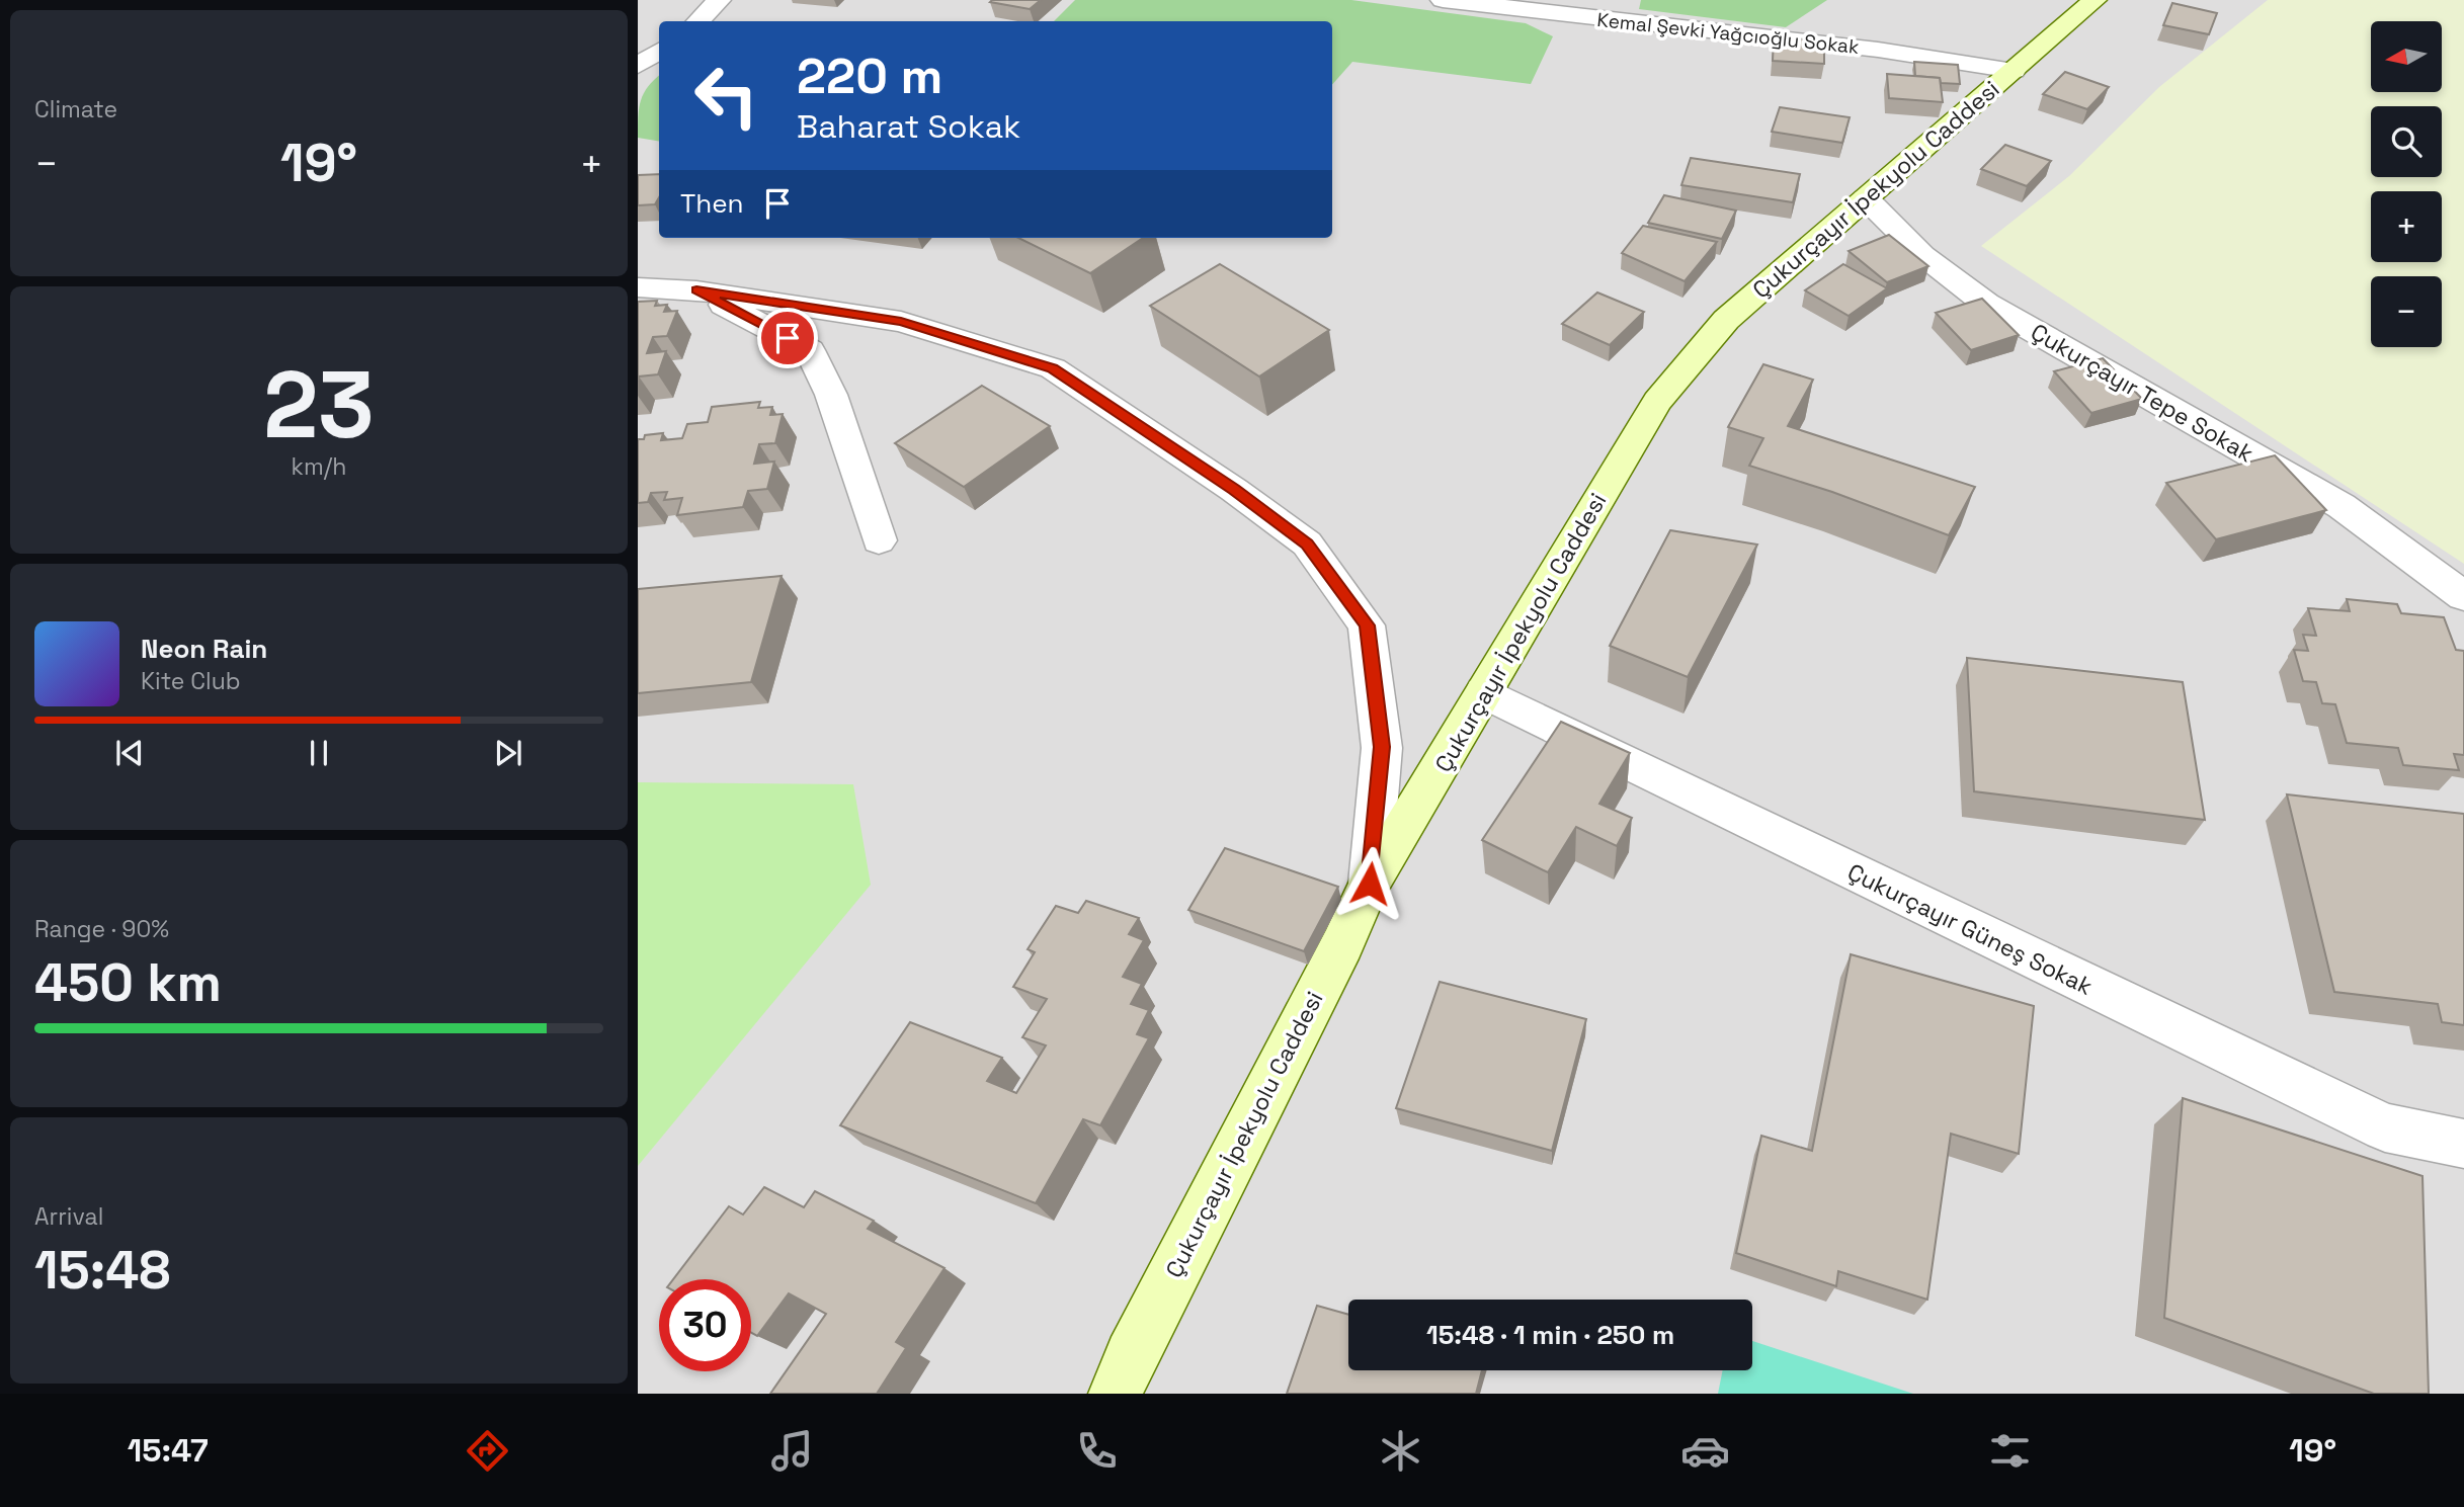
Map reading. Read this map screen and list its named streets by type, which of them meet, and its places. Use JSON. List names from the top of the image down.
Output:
{
  "streets": {
    "street": [
      "Kemal Şevki Yağcıoğlu Sokak",
      "Çukurçayır İpekyolu Caddesi",
      "Çukurçayır Tepe Sokak",
      "Çukurçayır Güneş Sokak"
    ]
  },
  "crossings": [
    ["Kemal Şevki Yağcıoğlu Sokak", "Çukurçayır İpekyolu Caddesi"],
    ["Çukurçayır İpekyolu Caddesi", "Çukurçayır Tepe Sokak"],
    ["Çukurçayır İpekyolu Caddesi", "Çukurçayır Güneş Sokak"]
  ],
  "north": "left",
  "page": {
    "tile": [
      "Climate",
      ["23", "km/h"],
      ["Range · 90%", "450 km"],
      ["Arrival", "15:48"]
    ],
    "map_buttons": ["+", "−"],
    "turn": ["220 m", "Baharat Sokak"],
    "heat": ["−", "19°", "+"],
    "then": "Then",
    "song": ["Neon Rain", "Kite Club"],
    "limit": "30",
    "trip": "15:48 · 1 min · 250 m",
    "tabs": ["15:47", "19°"]
  }
}
